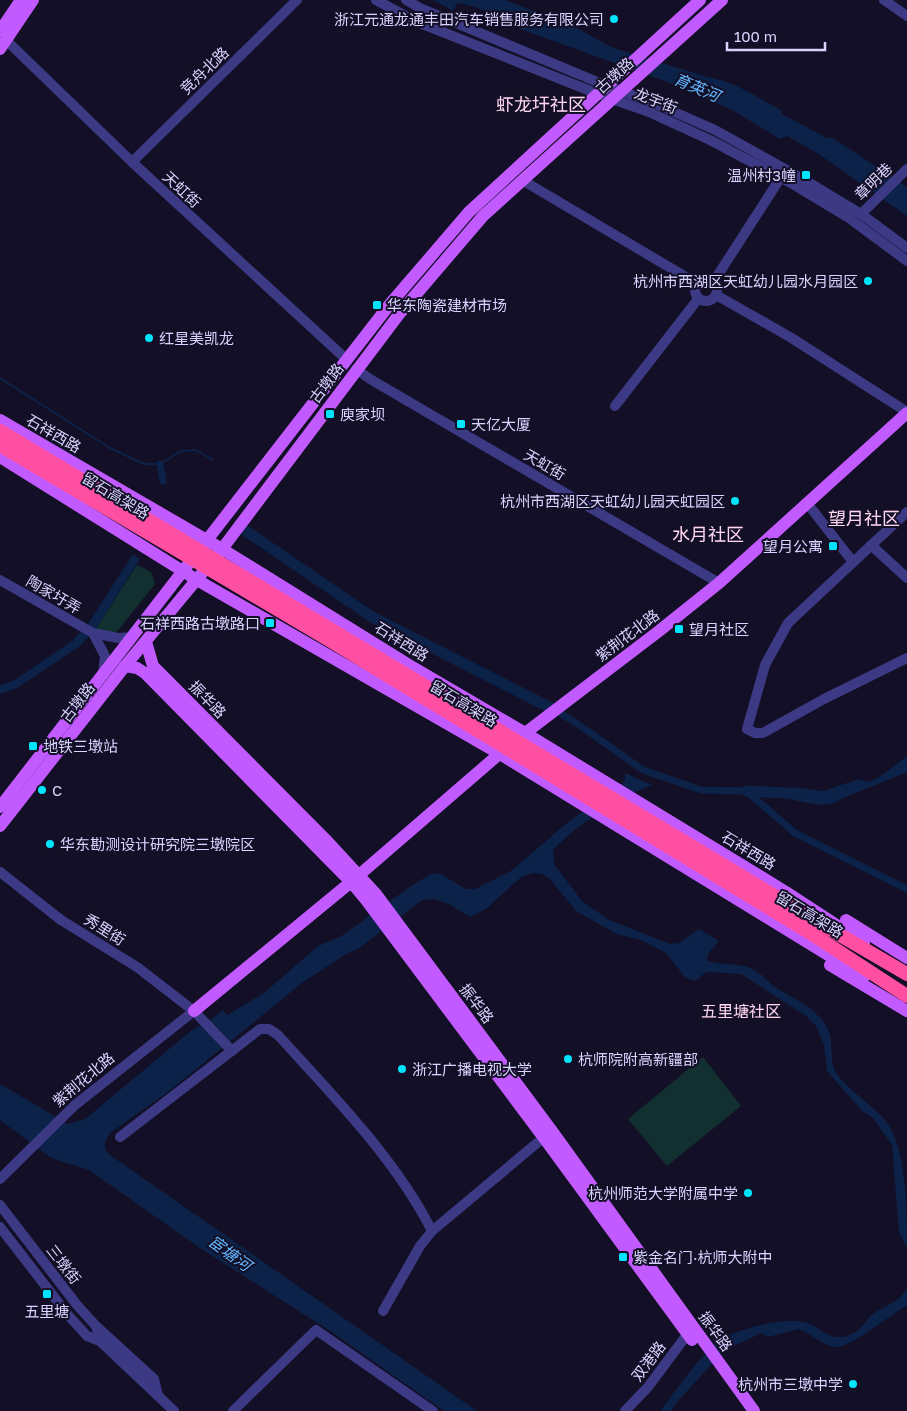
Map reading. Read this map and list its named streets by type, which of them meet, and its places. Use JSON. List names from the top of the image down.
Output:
{
  "streets": {
    "highway": ["留石高架路"],
    "main road": [
      "古墩路",
      "石祥西路",
      "紫荆花北路",
      "振华路"
    ],
    "street": [
      "竞舟北路",
      "龙宇街",
      "章明巷",
      "天虹街",
      "陶家圩弄",
      "秀里街",
      "三墩街",
      "双港路"
    ]
  },
  "crossings": [
    ["竞舟北路", "天虹街"],
    ["古墩路", "龙宇街"],
    ["古墩路", "天虹街"],
    ["古墩路", "石祥西路"],
    ["古墩路", "陶家圩弄"],
    ["古墩路", "振华路"],
    ["龙宇街", "章明巷"],
    ["天虹街", "紫荆花北路"],
    ["石祥西路", "留石高架路"],
    ["石祥西路", "紫荆花北路"],
    ["紫荆花北路", "振华路"],
    ["紫荆花北路", "秀里街"],
    ["振华路", "双港路"]
  ],
  "districts": [
    "虾龙圩社区",
    "望月社区",
    "水月社区",
    "五里塘社区"
  ],
  "water": ["育英河", "宦塘河"],
  "places": {
    "other": [
      "浙江元通龙通丰田汽车销售服务有限公司",
      "杭州市西湖区天虹幼儿园水月园区",
      "红星美凯龙",
      "杭州市西湖区天虹幼儿园天虹园区",
      "C",
      "华东勘测设计研究院三墩院区",
      "杭师院附高新疆部",
      "浙江广播电视大学",
      "杭州师范大学附属中学",
      "杭州市三墩中学"
    ],
    "transit": [
      "温州村3幢",
      "华东陶瓷建材市场",
      "庾家坝",
      "天亿大厦",
      "望月公寓",
      "石祥西路古墩路口",
      "望月社区",
      "地铁三墩站",
      "紫金名门·杭师大附中",
      "五里塘"
    ]
  },
  "scale_bar": "100 m"
}
